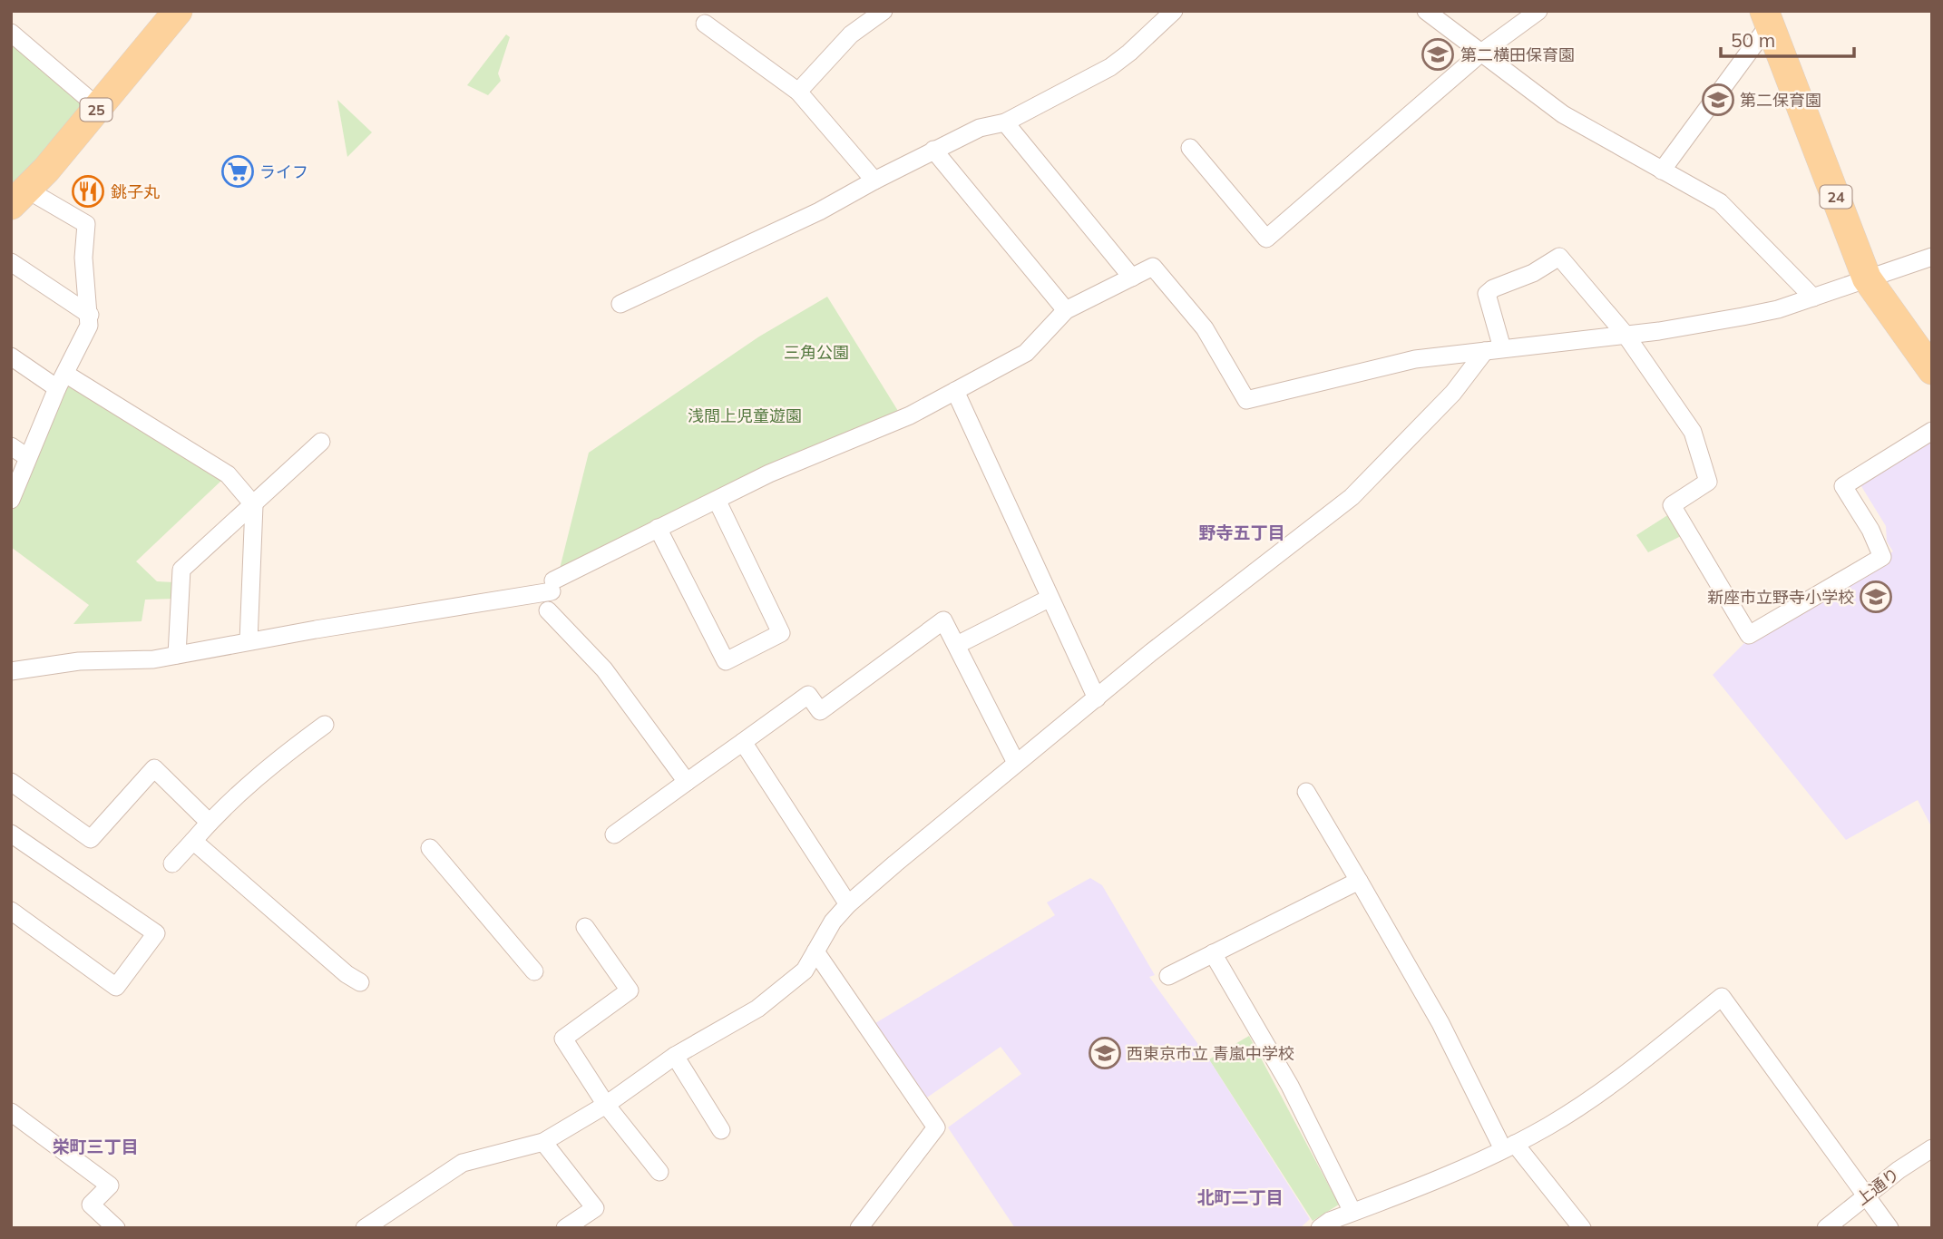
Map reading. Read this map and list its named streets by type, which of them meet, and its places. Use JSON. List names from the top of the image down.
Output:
{
  "streets": {
    "main road": ["25", "24"],
    "street": ["上通り"]
  },
  "districts": ["野寺五丁目", "栄町三丁目", "北町二丁目"],
  "parks": ["三角公園", "浅間上児童遊園"],
  "places": {
    "school or university": [
      "第二横田保育園",
      "第二保育園",
      "新座市立野寺小学校",
      "西東京市立 青嵐中学校"
    ],
    "supermarket": ["ライフ"],
    "restaurant": ["銚子丸"]
  },
  "scale_bar": "50 m"
}
